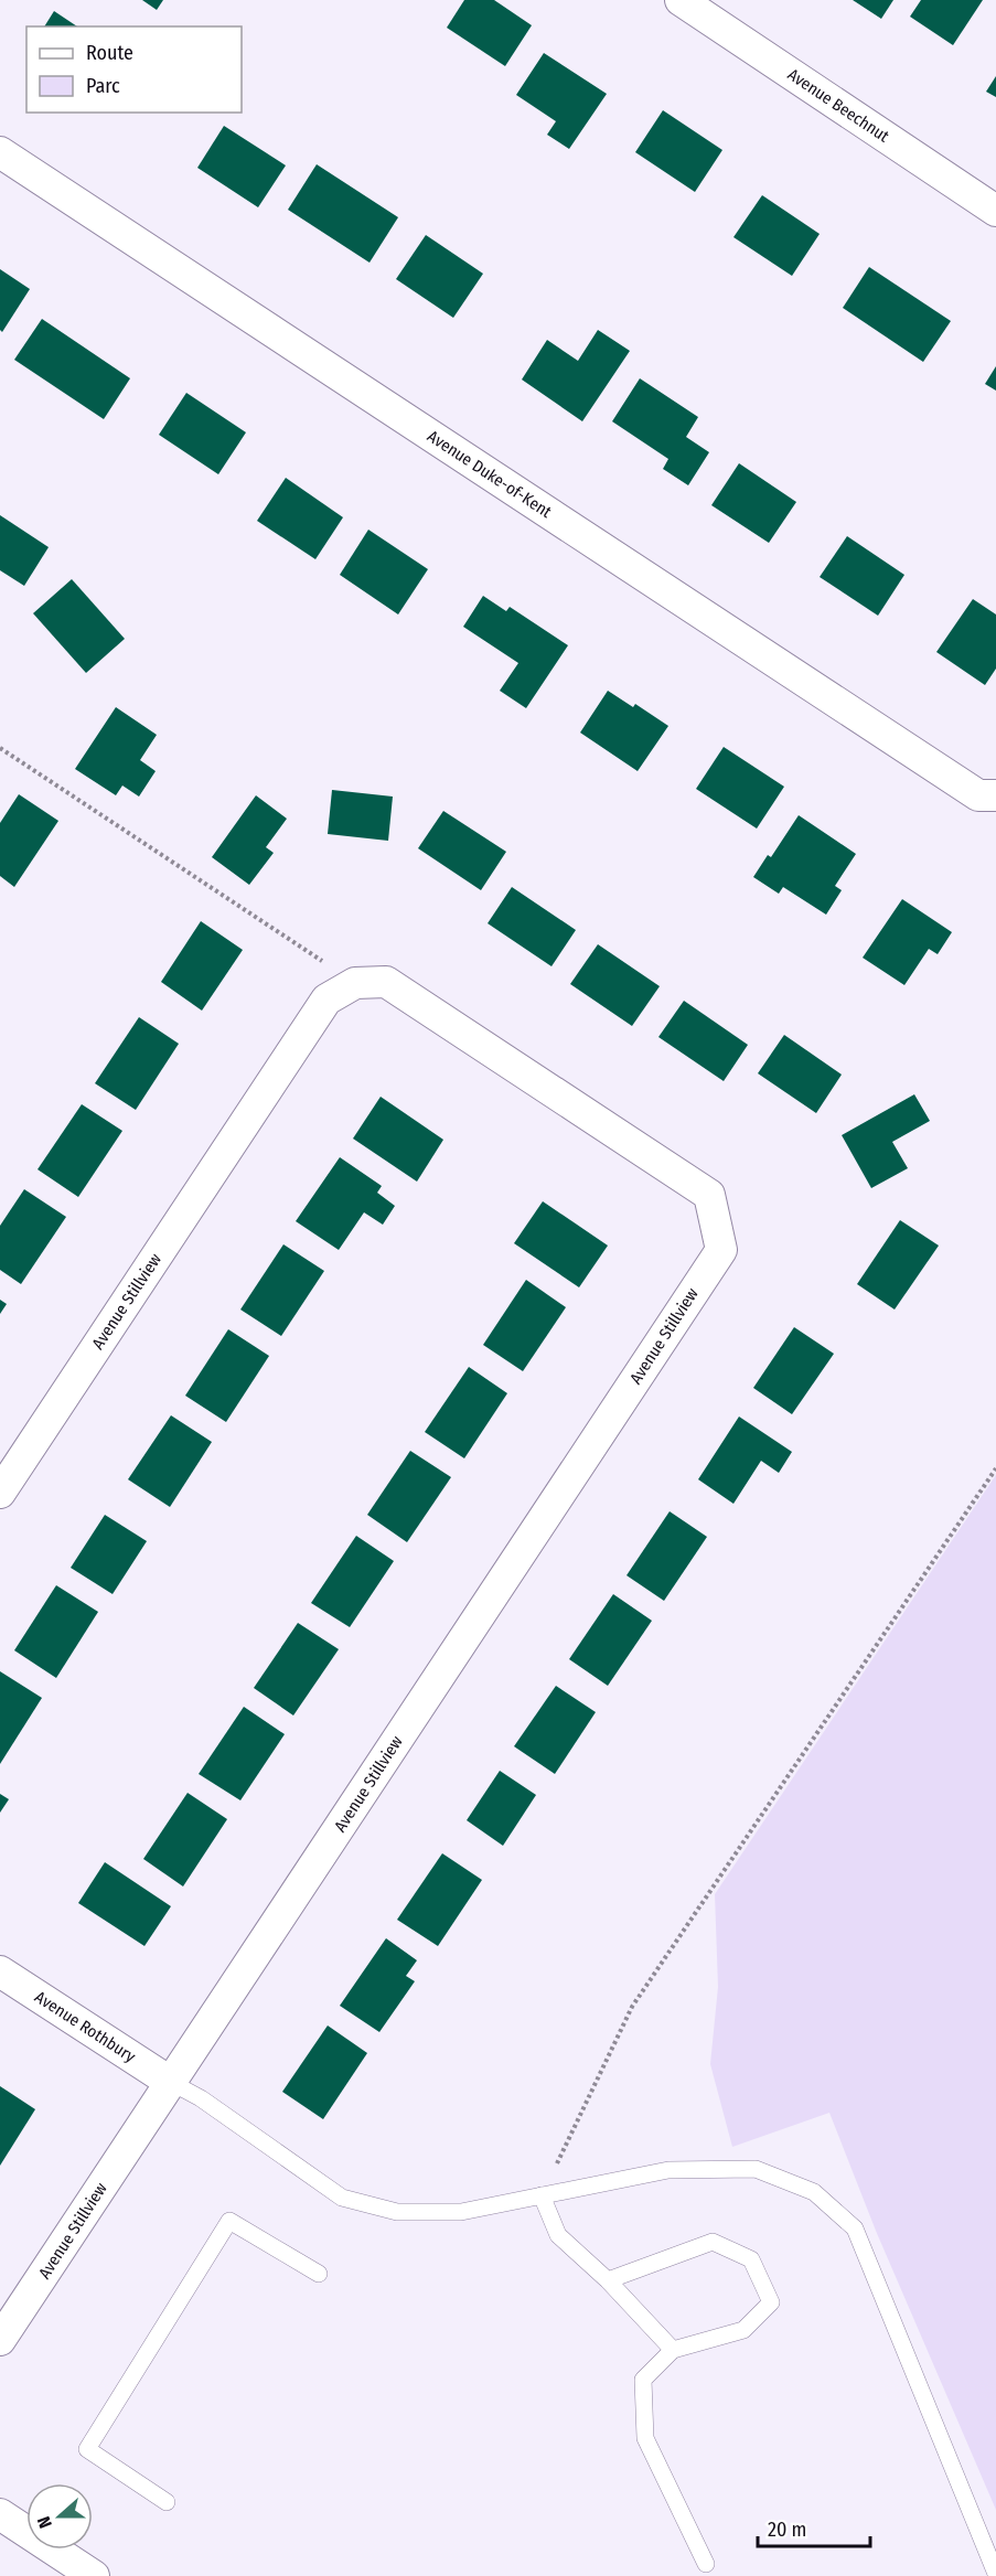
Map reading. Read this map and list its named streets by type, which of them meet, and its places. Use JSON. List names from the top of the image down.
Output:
{
  "streets": {
    "street": [
      "Avenue Beechnut",
      "Avenue Duke-of-Kent",
      "Avenue Stillview",
      "Avenue Rothbury"
    ]
  },
  "crossings": [
    ["Avenue Stillview", "Avenue Rothbury"]
  ],
  "legend": ["Route", "Parc"],
  "scale_bar": "20 m",
  "north": "left"
}
